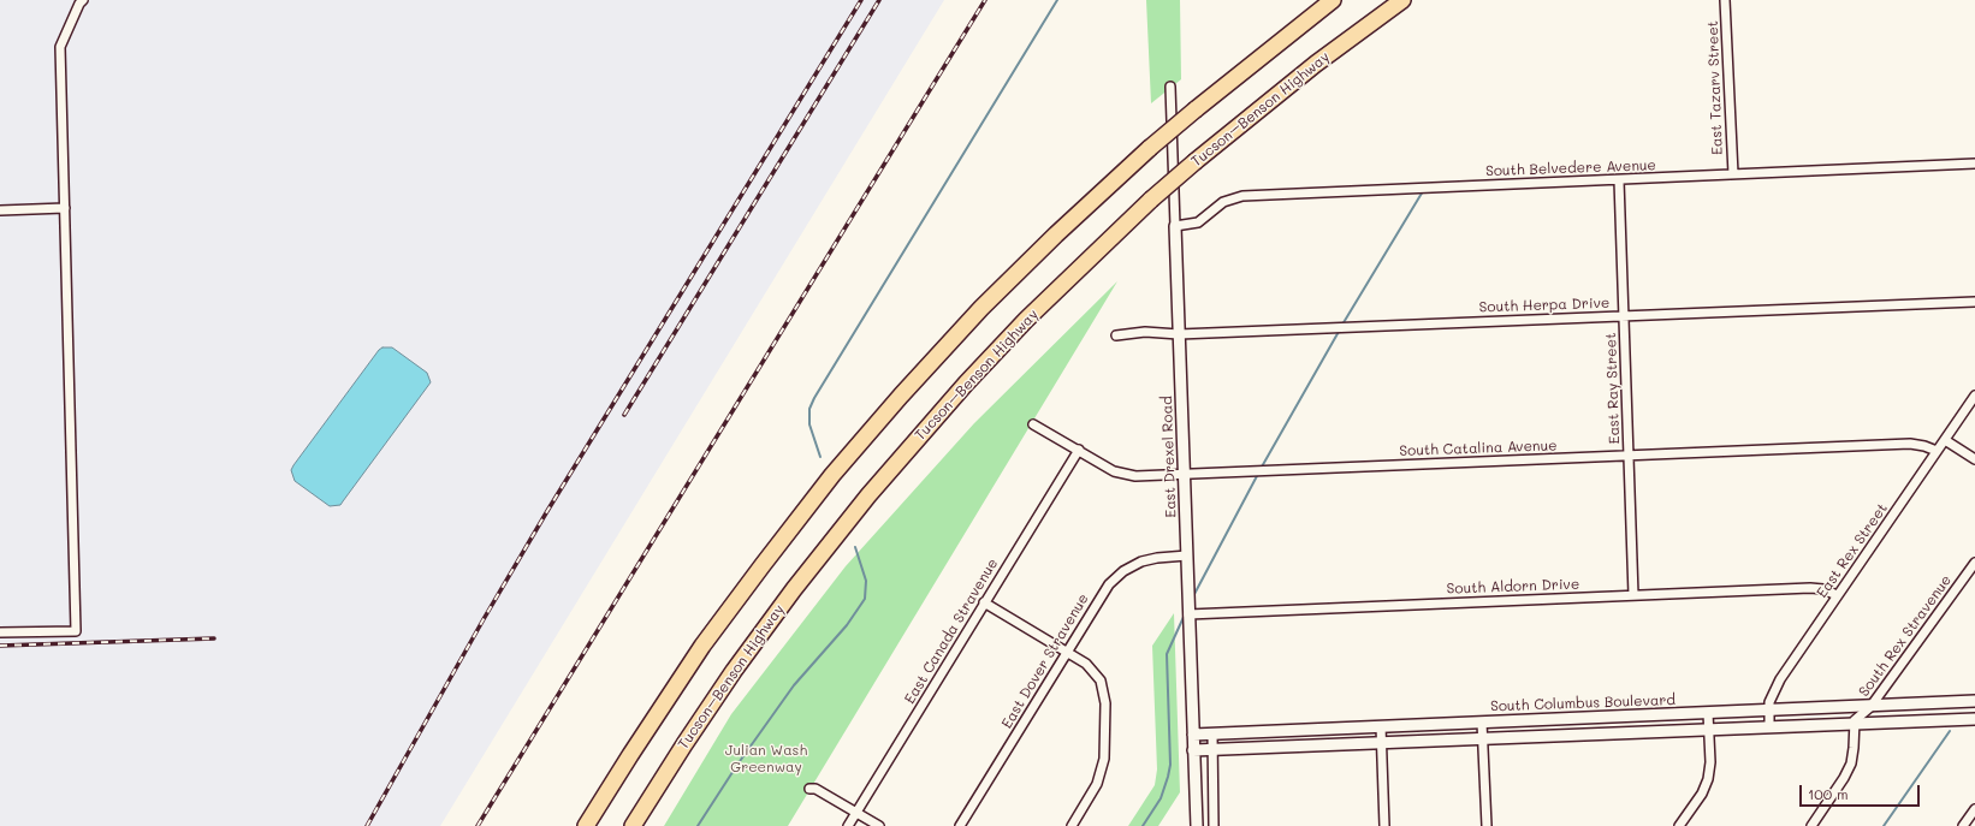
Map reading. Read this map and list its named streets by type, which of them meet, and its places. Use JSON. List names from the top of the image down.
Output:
{
  "streets": {
    "highway": ["Tucson–Benson Highway"],
    "street": [
      "East Tazarv Street",
      "South Belvedere Avenue",
      "South Herpa Drive",
      "East Ray Street",
      "South Catalina Avenue",
      "East Drexel Road",
      "East Rex Street",
      "South Aldorn Drive",
      "East Canada Stravenue",
      "South Rex Stravenue",
      "East Dover Stravenue",
      "South Columbus Boulevard"
    ]
  },
  "crossings": [
    ["East Tazarv Street", "South Belvedere Avenue"],
    ["South Belvedere Avenue", "East Ray Street"],
    ["South Belvedere Avenue", "East Drexel Road"],
    ["South Herpa Drive", "East Ray Street"],
    ["South Herpa Drive", "East Drexel Road"],
    ["East Ray Street", "South Catalina Avenue"],
    ["East Ray Street", "South Aldorn Drive"],
    ["South Catalina Avenue", "East Drexel Road"],
    ["South Catalina Avenue", "East Rex Street"],
    ["South Catalina Avenue", "East Canada Stravenue"],
    ["East Drexel Road", "South Aldorn Drive"],
    ["East Drexel Road", "East Dover Stravenue"],
    ["East Drexel Road", "South Columbus Boulevard"],
    ["East Rex Street", "South Aldorn Drive"],
    ["East Rex Street", "South Columbus Boulevard"],
    ["South Rex Stravenue", "South Columbus Boulevard"]
  ],
  "parks": ["Julian Wash Greenway"],
  "scale_bar": "100 m"
}
